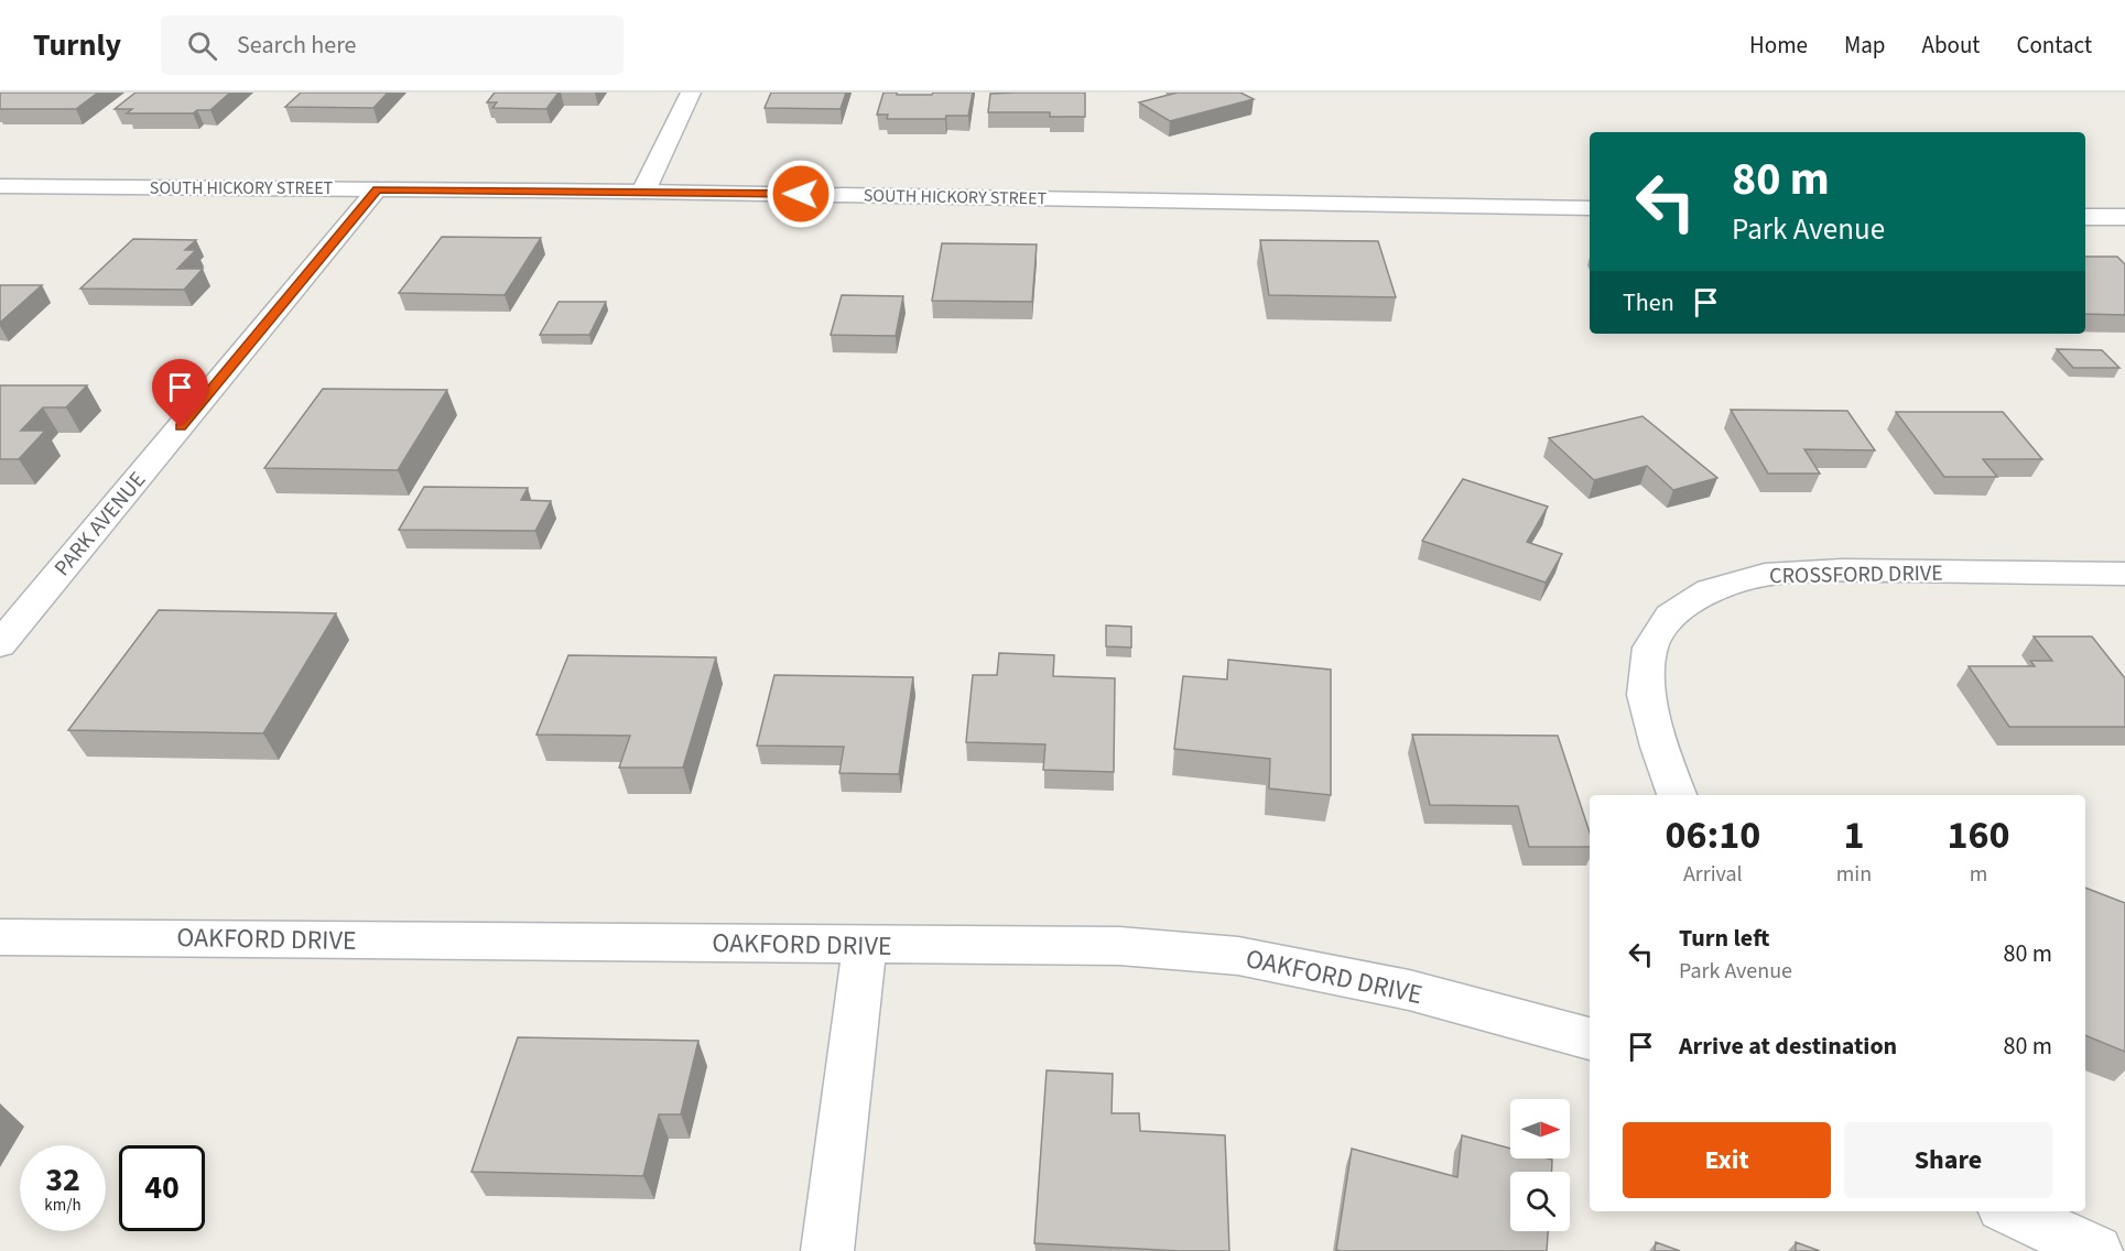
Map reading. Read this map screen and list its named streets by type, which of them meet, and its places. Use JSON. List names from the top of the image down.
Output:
{
  "streets": {
    "street": [
      "SOUTH HICKORY STREET",
      "PARK AVENUE",
      "CROSSFORD DRIVE",
      "OAKFORD DRIVE"
    ]
  },
  "crossings": [
    ["SOUTH HICKORY STREET", "PARK AVENUE"]
  ],
  "north": "right",
  "page": {
    "header": "Turnly",
    "search": "Search here",
    "nav": [
      "Home",
      "Map",
      "About",
      "Contact"
    ],
    "turn": ["80 m", "Park Avenue"],
    "then": "Then",
    "eta": [
      "06:10",
      "Arrival",
      "1",
      "min",
      "160",
      "m"
    ],
    "list": [
      {
        "name": "Turn left",
        "note": "Park Avenue",
        "value": "80 m"
      },
      {
        "name": "Arrive at destination",
        "value": "80 m"
      }
    ],
    "buttons": ["Exit", "Share"],
    "speed": "32 km/h",
    "limit": "40"
  }
}
